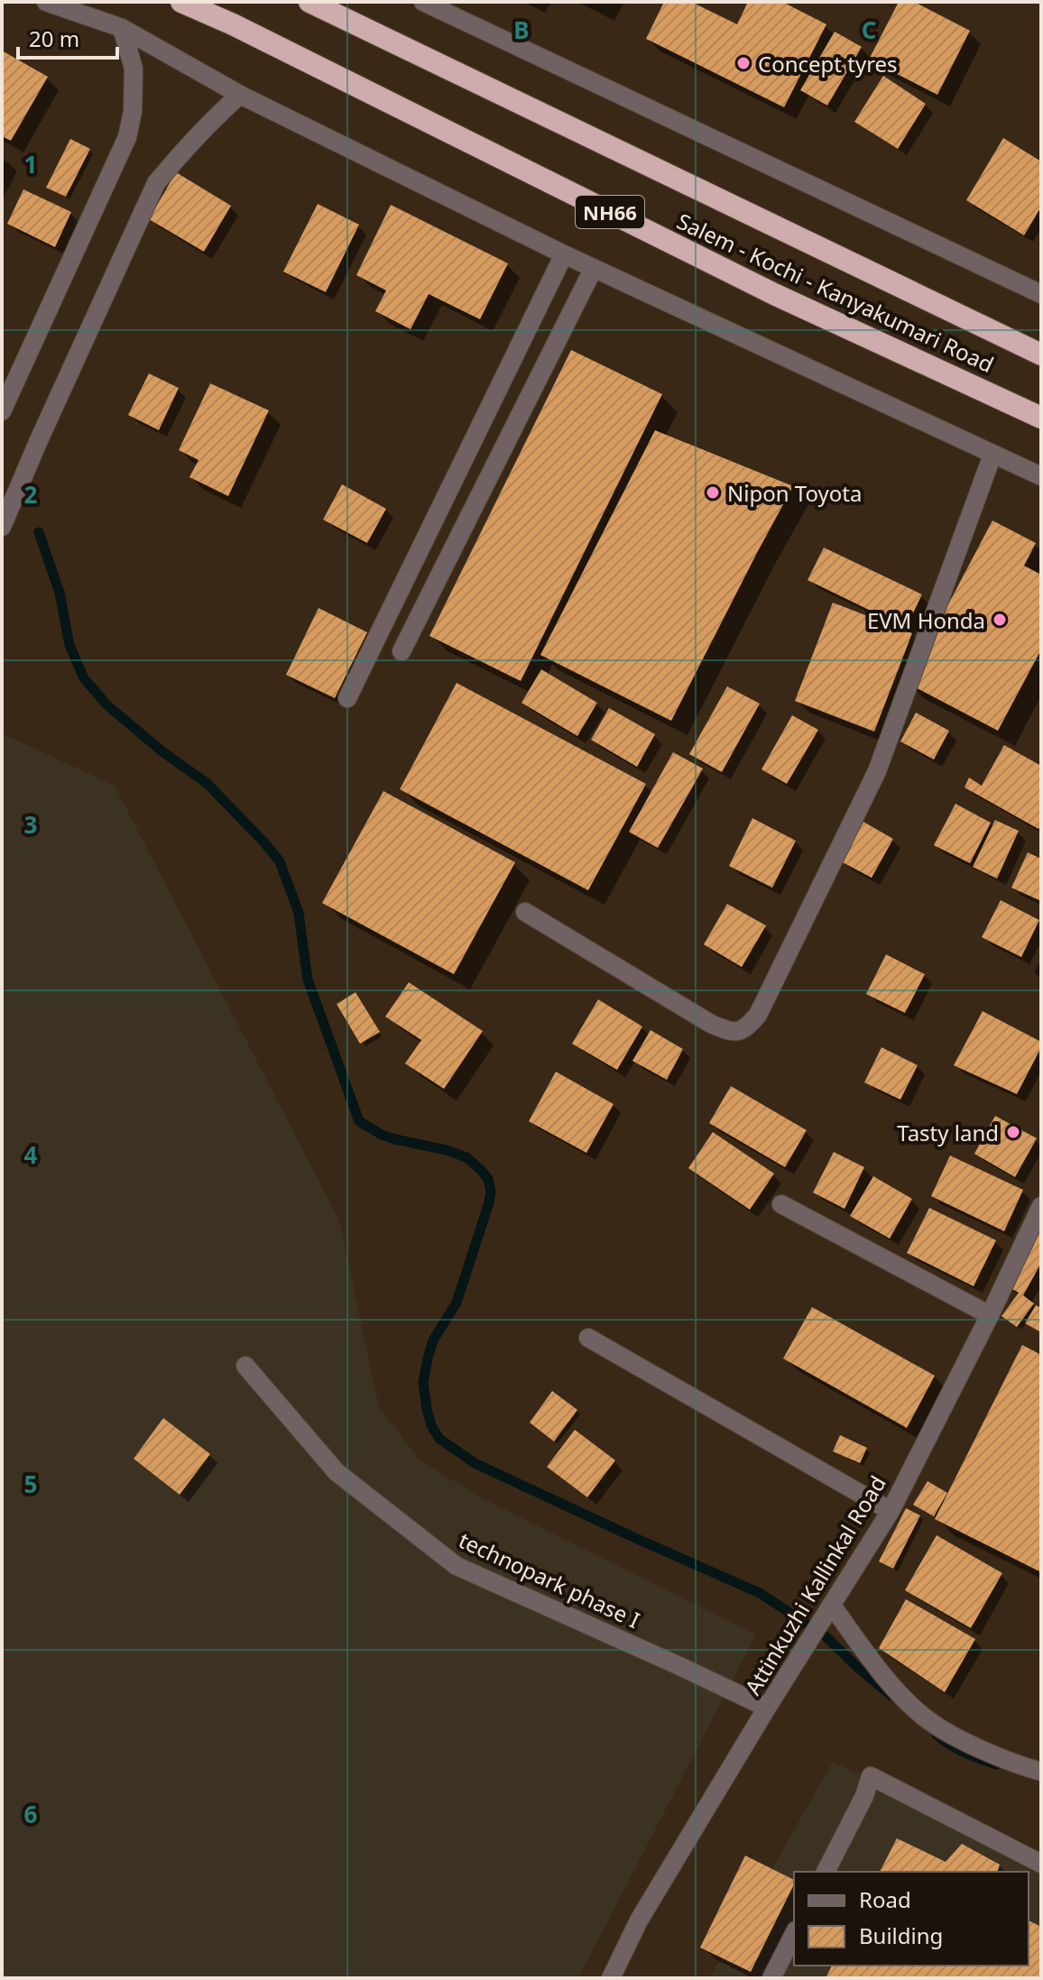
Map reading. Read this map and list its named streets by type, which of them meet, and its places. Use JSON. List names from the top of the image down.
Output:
{
  "streets": {
    "highway": ["NH66", "Salem - Kochi - Kanyakumari Road"],
    "street": ["technopark phase I", "Attinkuzhi Kallinkal Road"]
  },
  "crossings": [
    ["technopark phase I", "Attinkuzhi Kallinkal Road"]
  ],
  "places": [
    "Concept tyres",
    "Nipon Toyota",
    "EVM Honda",
    "Tasty land"
  ],
  "legend": ["Road", "Building"],
  "scale_bar": "20 m",
  "grid": {
    "columns": ["B", "C"],
    "rows": [
      "1",
      "2",
      "3",
      "4",
      "5",
      "6"
    ]
  }
}
